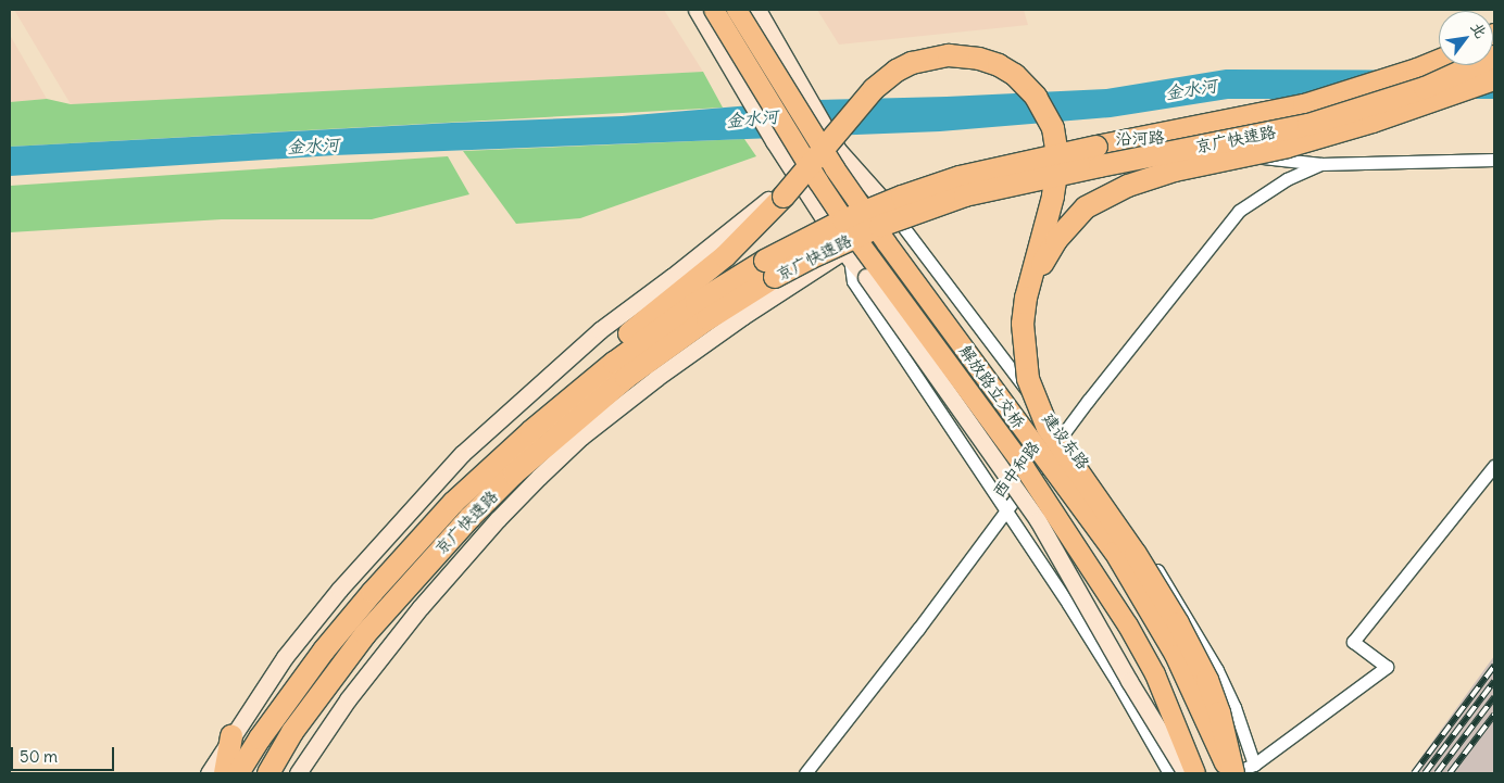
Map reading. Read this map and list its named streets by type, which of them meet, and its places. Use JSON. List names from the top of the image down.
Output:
{
  "streets": {
    "highway": ["京广快速路"],
    "main road": ["解放路立交桥"],
    "street": ["沿河路", "建设东路", "西中和路"]
  },
  "crossings": [
    ["沿河路", "建设东路"],
    ["沿河路", "西中和路"],
    ["建设东路", "西中和路"]
  ],
  "water": ["金水河"],
  "scale_bar": "50 m",
  "north": "top right"
}
